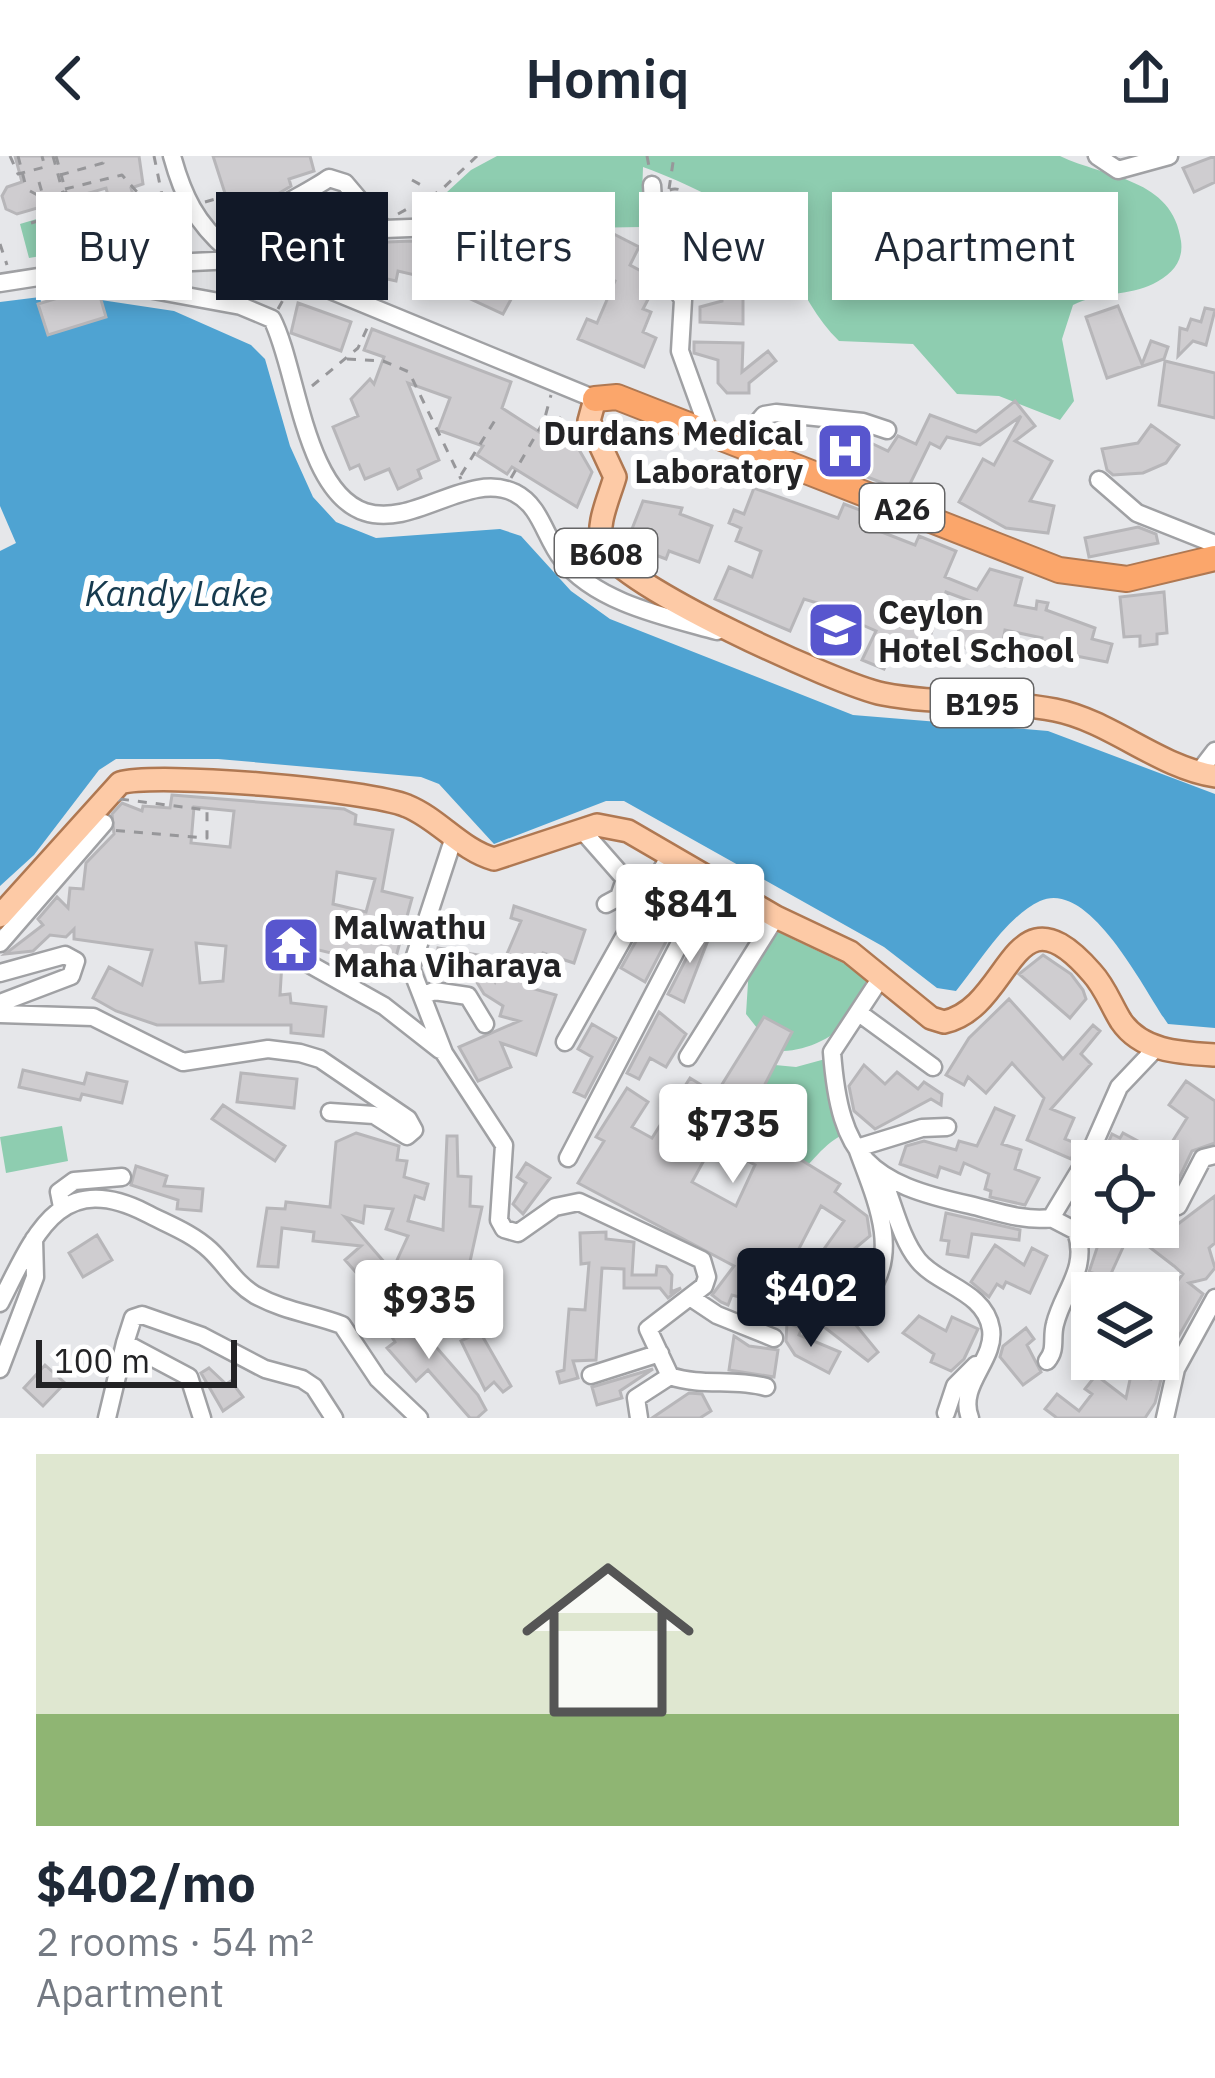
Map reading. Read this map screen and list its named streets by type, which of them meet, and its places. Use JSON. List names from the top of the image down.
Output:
{
  "streets": {
    "highway": ["A26"],
    "main road": ["B608", "B195"]
  },
  "crossings": [
    ["A26", "B608"],
    ["B608", "B195"]
  ],
  "water": ["Kandy Lake"],
  "places": {
    "hospital": ["Durdans Medical Laboratory"],
    "school or university": ["Ceylon Hotel School"],
    "temple": ["Malwathu Maha Viharaya"]
  },
  "scale_bar": "100 m",
  "page": {
    "header": "Homiq",
    "chip": [
      "Buy",
      "Rent",
      "Filters",
      "New",
      "Apartment"
    ],
    "price": [
      "$841",
      "$735",
      "$402",
      "$935"
    ],
    "scale": "100 m",
    "list": [
      {
        "name": "$402/mo",
        "note": "2 rooms · 54 m² · Apartment"
      }
    ]
  }
}
